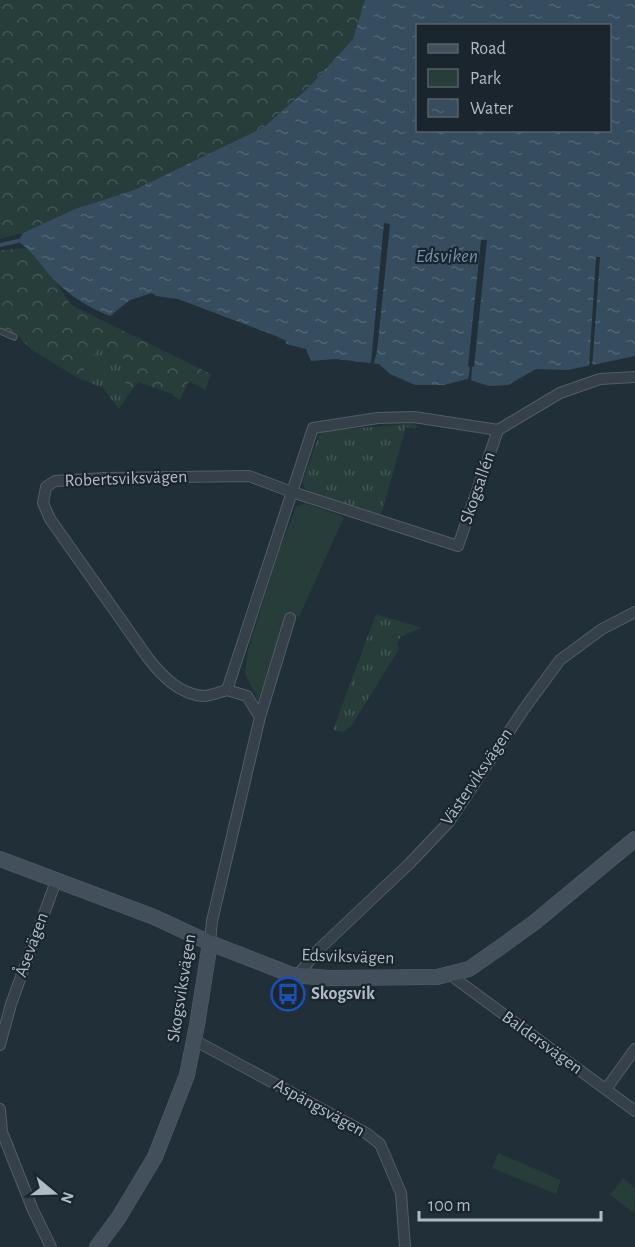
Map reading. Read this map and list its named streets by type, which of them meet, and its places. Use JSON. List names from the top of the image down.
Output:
{
  "streets": {
    "street": [
      "Robertsviksvägen",
      "Skogsallén",
      "Västerviksvägen",
      "Åsevägen",
      "Edsviksvägen",
      "Skogsviksvägen",
      "Baldersvägen",
      "Aspängsvägen"
    ]
  },
  "crossings": [
    ["Robertsviksvägen", "Skogsallén"],
    ["Västerviksvägen", "Edsviksvägen"],
    ["Åsevägen", "Edsviksvägen"],
    ["Edsviksvägen", "Skogsviksvägen"],
    ["Edsviksvägen", "Baldersvägen"],
    ["Skogsviksvägen", "Aspängsvägen"]
  ],
  "water": ["Edsviken"],
  "places": {
    "bus stop": ["Skogsvik"]
  },
  "legend": ["Road", "Park", "Water"],
  "scale_bar": "100 m",
  "north": "right"
}
